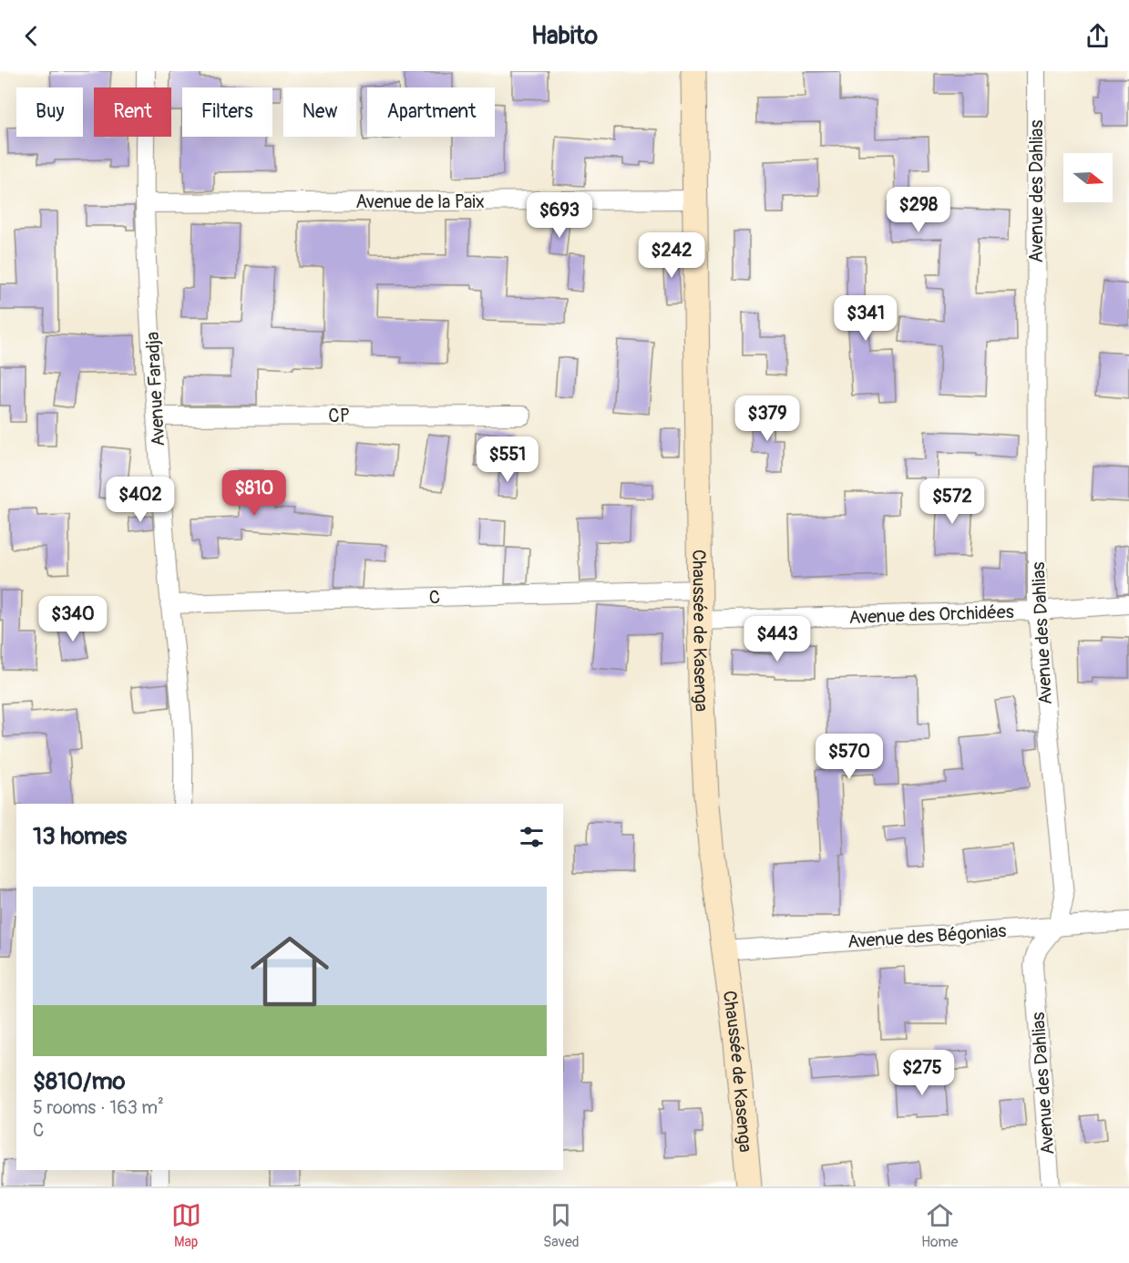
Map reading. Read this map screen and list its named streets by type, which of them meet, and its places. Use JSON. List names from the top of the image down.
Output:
{
  "streets": {
    "main road": ["Chaussée de Kasenga"],
    "street": [
      "Avenue des Dahlias",
      "Avenue de la Paix",
      "Avenue Faradja",
      "CP",
      "C",
      "Avenue des Orchidées",
      "Avenue des Bégonias"
    ]
  },
  "crossings": [
    ["Avenue des Dahlias", "Avenue des Orchidées"],
    ["Avenue des Dahlias", "Avenue des Bégonias"],
    ["Avenue de la Paix", "Avenue Faradja"],
    ["Avenue de la Paix", "Chaussée de Kasenga"],
    ["Avenue Faradja", "CP"],
    ["Avenue Faradja", "C"],
    ["C", "Chaussée de Kasenga"],
    ["Avenue des Orchidées", "Chaussée de Kasenga"],
    ["Chaussée de Kasenga", "Avenue des Bégonias"]
  ],
  "north": "right",
  "page": {
    "header": "Habito",
    "chip": [
      "Buy",
      "Rent",
      "Filters",
      "New",
      "Apartment"
    ],
    "price": [
      "$298",
      "$693",
      "$242",
      "$341",
      "$379",
      "$551",
      "$810",
      "$402",
      "$572",
      "$340",
      "$443",
      "$570",
      "$275"
    ],
    "heading": "13 homes",
    "list": [
      {
        "name": "$810/mo",
        "note": "5 rooms · 163 m² · C"
      }
    ],
    "tabs": ["Map", "Saved", "Home"]
  }
}
